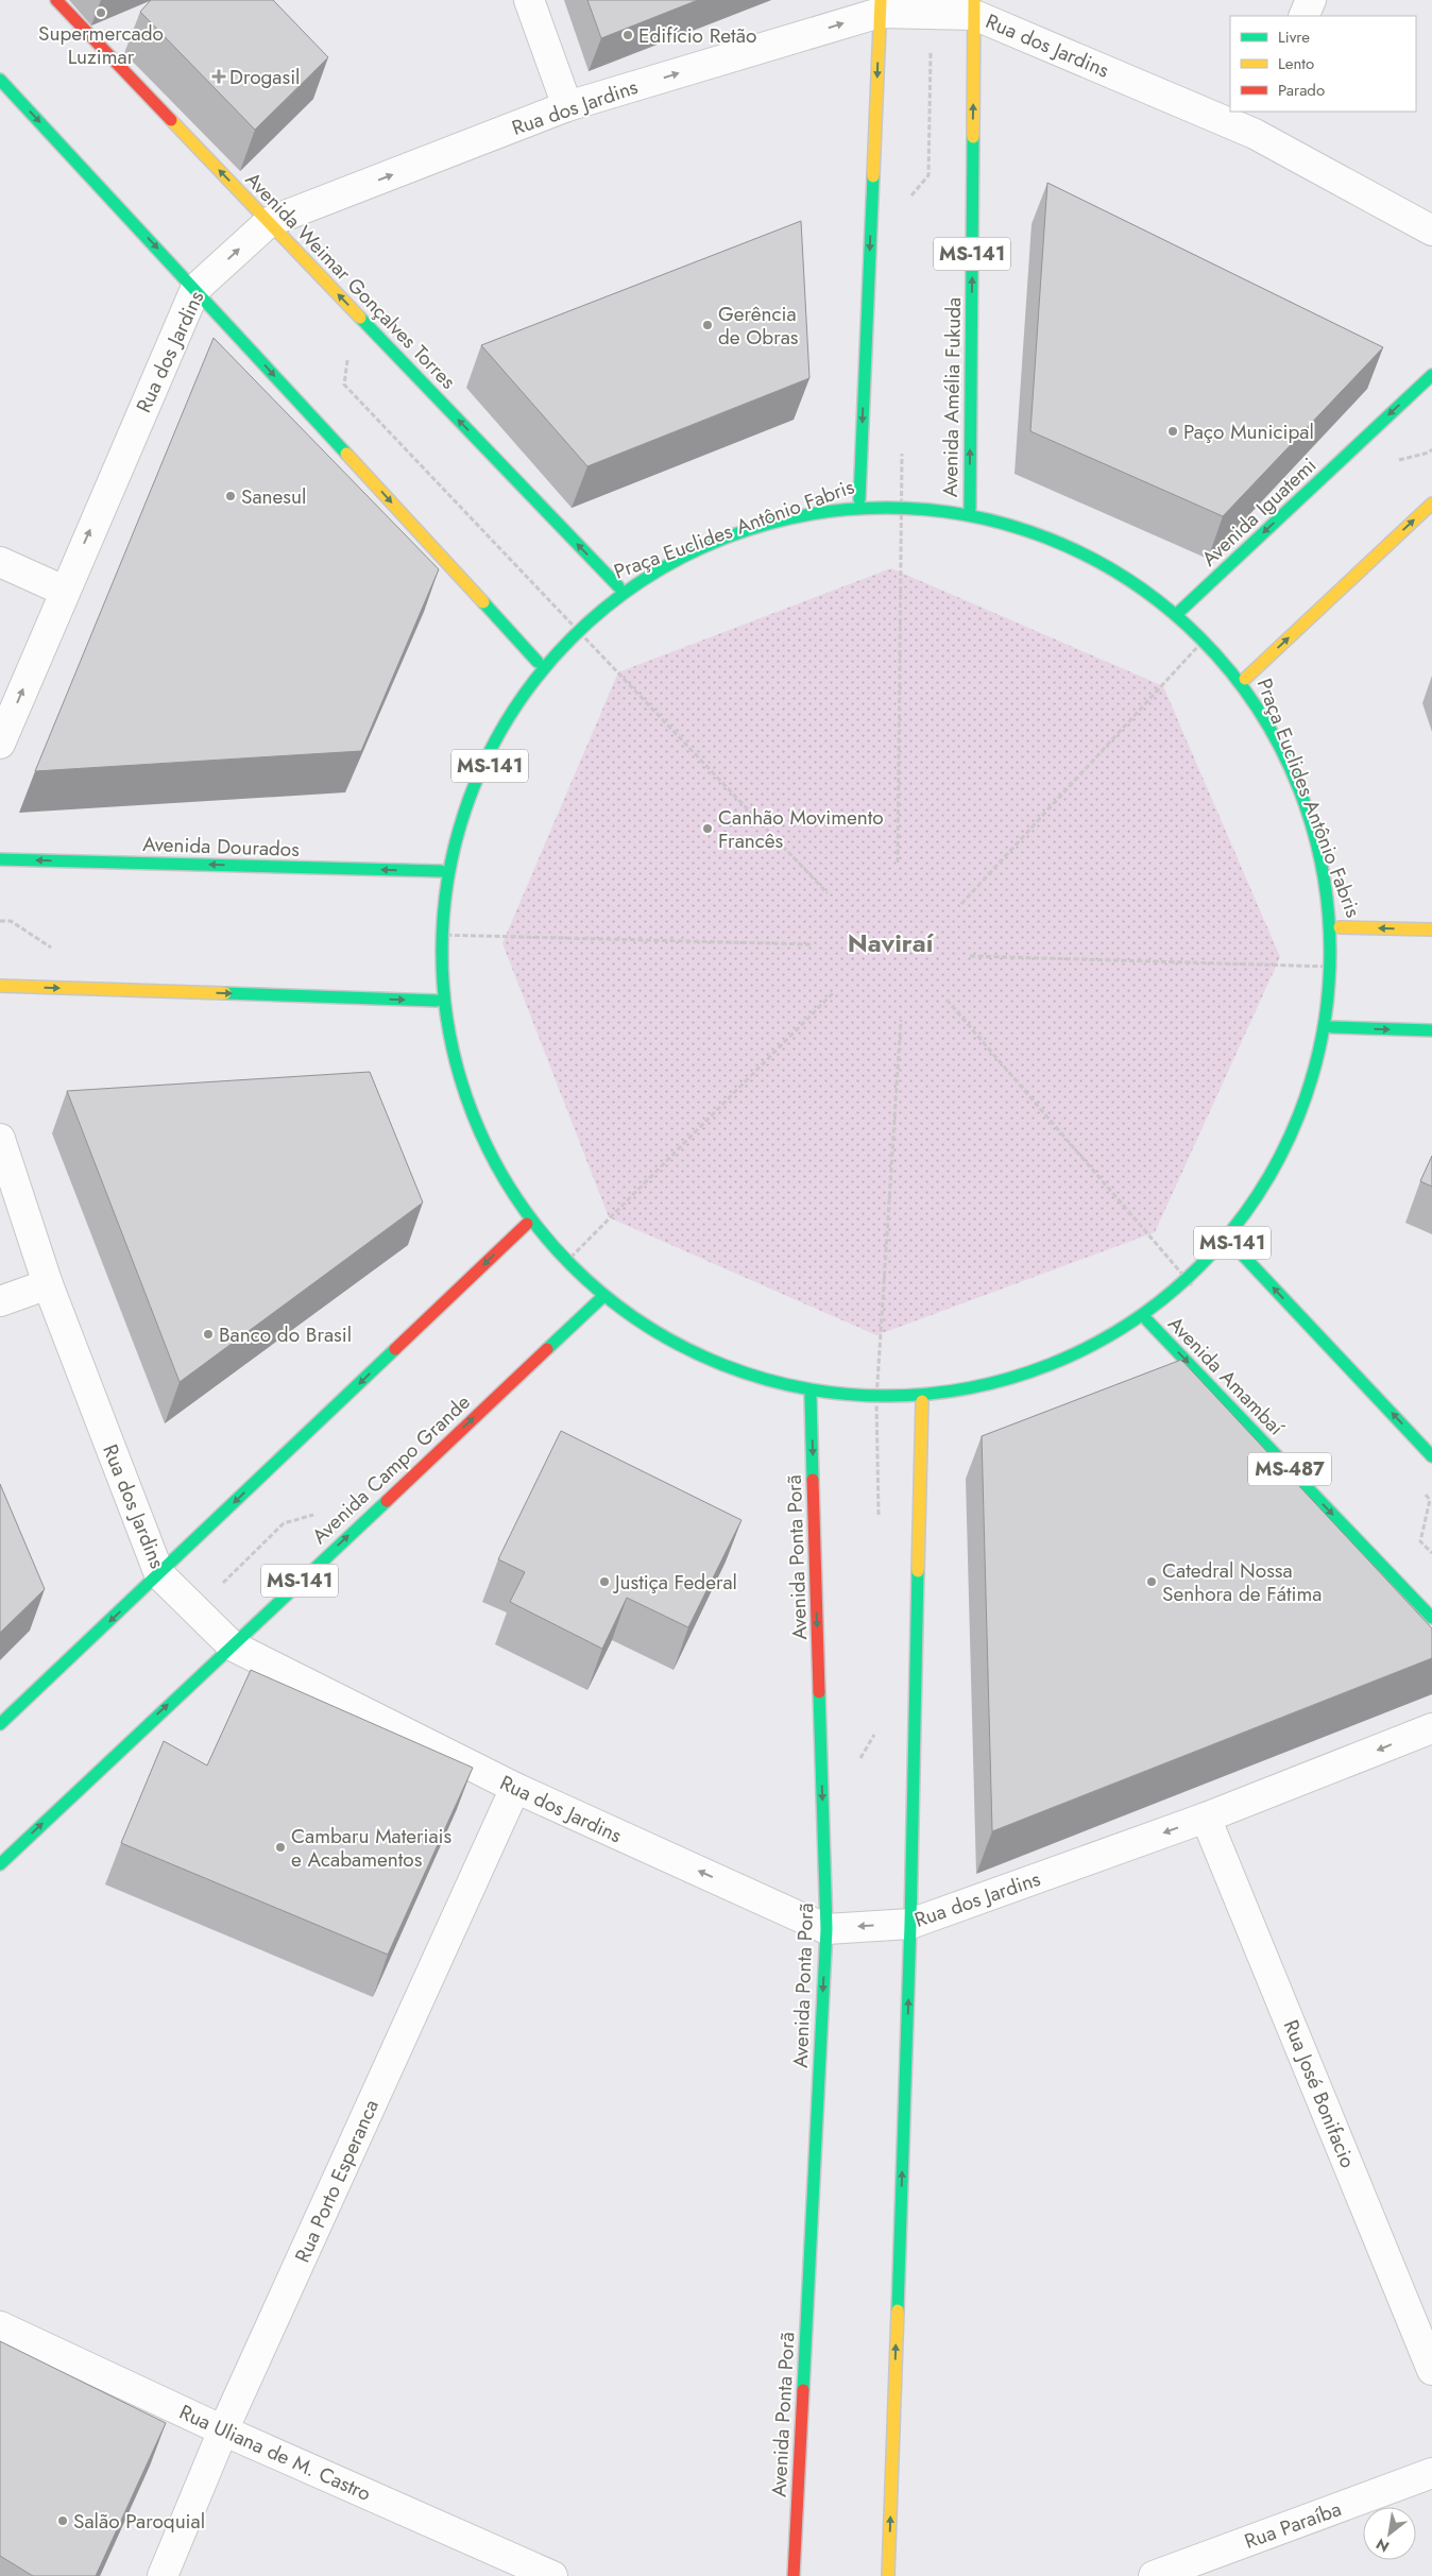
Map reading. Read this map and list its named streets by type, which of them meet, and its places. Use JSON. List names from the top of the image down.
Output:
{
  "streets": {
    "main road": [
      "MS-141",
      "Avenida Weimar Gonçalves Torres",
      "Avenida Amélia Fukuda",
      "Avenida Iguatemi",
      "Praça Euclides Antônio Fabris",
      "Avenida Dourados",
      "Avenida Amambaí",
      "Avenida Campo Grande",
      "MS-487",
      "Avenida Ponta Porã"
    ],
    "street": [
      "Rua dos Jardins",
      "Rua José Bonifacio",
      "Rua Porto Esperanca",
      "Rua Uliana de M. Castro",
      "Rua Paraíba"
    ]
  },
  "crossings": [
    ["Rua dos Jardins", "Avenida Weimar Gonçalves Torres"],
    ["Rua dos Jardins", "Avenida Amélia Fukuda"],
    ["Rua dos Jardins", "Avenida Campo Grande"],
    ["Rua dos Jardins", "Avenida Ponta Porã"],
    ["Rua dos Jardins", "Rua José Bonifacio"],
    ["Rua dos Jardins", "Rua Porto Esperanca"],
    ["Avenida Weimar Gonçalves Torres", "Praça Euclides Antônio Fabris"],
    ["Avenida Amélia Fukuda", "Praça Euclides Antônio Fabris"],
    ["Avenida Iguatemi", "Praça Euclides Antônio Fabris"],
    ["Praça Euclides Antônio Fabris", "Avenida Dourados"],
    ["Praça Euclides Antônio Fabris", "Avenida Amambaí"],
    ["Praça Euclides Antônio Fabris", "Avenida Campo Grande"],
    ["Praça Euclides Antônio Fabris", "Avenida Ponta Porã"],
    ["Rua Porto Esperanca", "Rua Uliana de M. Castro"]
  ],
  "one_way": ["Avenida Dourados", "Avenida Amambaí"],
  "districts": ["Naviraí"],
  "places": {
    "other": [
      "Supermercado Luzimar",
      "Edifício Retão",
      "Gerência de Obras",
      "Paço Municipal",
      "Sanesul",
      "Canhão Movimento Francês",
      "Banco do Brasil",
      "Justiça Federal",
      "Catedral Nossa Senhora de Fátima",
      "Cambaru Materiais e Acabamentos",
      "Salão Paroquial"
    ],
    "health": ["Drogasil"]
  },
  "legend": ["Livre", "Lento", "Parado"],
  "north": "bottom left"
}
